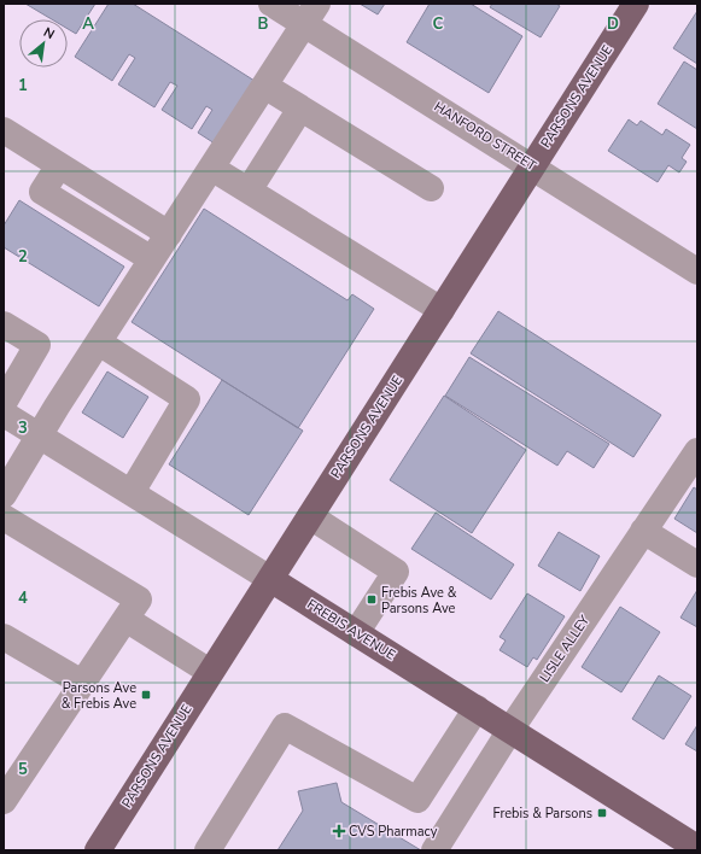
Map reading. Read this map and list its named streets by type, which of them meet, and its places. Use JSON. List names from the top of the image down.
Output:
{
  "streets": {
    "main road": ["PARSONS AVENUE", "FREBIS AVENUE"],
    "street": ["HANFORD STREET", "LISLE ALLEY"]
  },
  "crossings": [
    ["PARSONS AVENUE", "HANFORD STREET"],
    ["PARSONS AVENUE", "FREBIS AVENUE"],
    ["FREBIS AVENUE", "LISLE ALLEY"]
  ],
  "places": {
    "transit": ["Frebis Ave & Parsons Ave", "Parsons Ave & Frebis Ave", "Frebis & Parsons"],
    "health": ["CVS Pharmacy"]
  },
  "north": "top right",
  "grid": {
    "columns": [
      "A",
      "B",
      "C",
      "D"
    ],
    "rows": [
      "1",
      "2",
      "3",
      "4",
      "5"
    ]
  }
}
